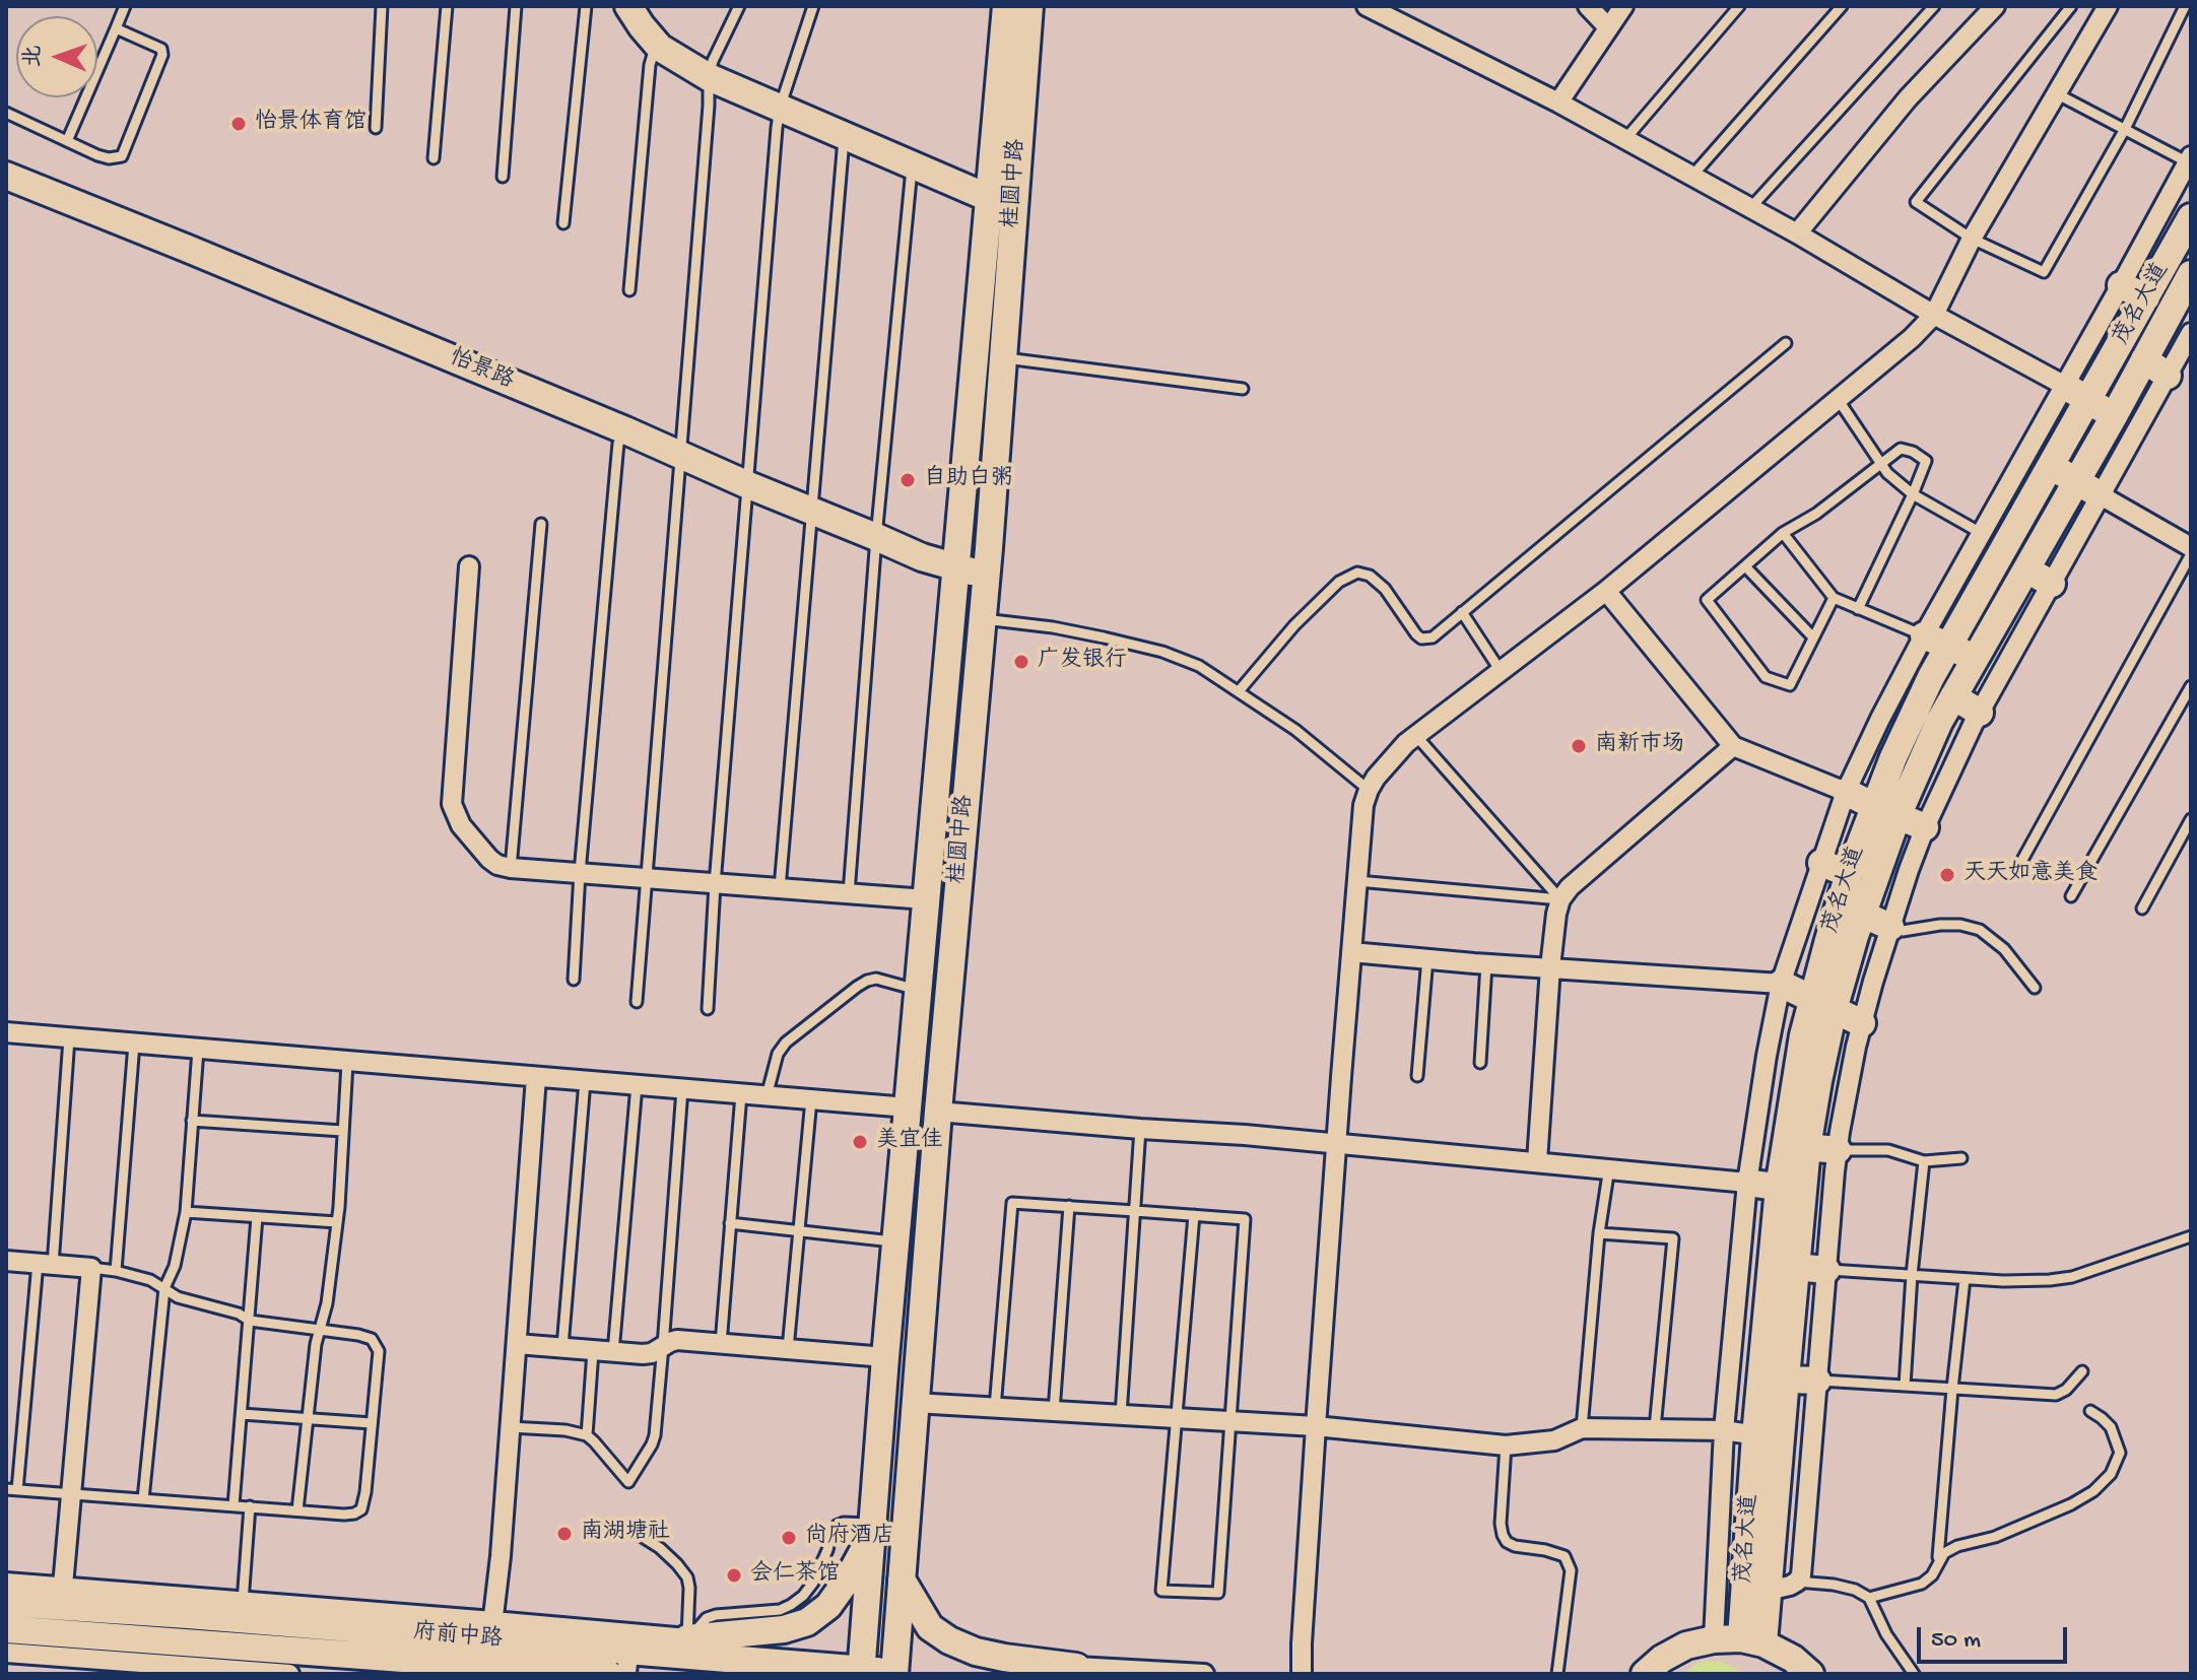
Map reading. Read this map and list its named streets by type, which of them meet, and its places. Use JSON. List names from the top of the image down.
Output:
{
  "streets": {
    "main road": [
      "桂圆中路",
      "茂名大道",
      "怡景路",
      "府前中路"
    ]
  },
  "crossings": [
    ["桂圆中路", "怡景路"],
    ["桂圆中路", "府前中路"]
  ],
  "places": [
    "怡景体育馆",
    "自助白粥",
    "广发银行",
    "南新市场",
    "天天如意美食",
    "美宜佳",
    "南湖塘社",
    "尚府酒店",
    "会仁茶馆"
  ],
  "scale_bar": "50 m",
  "north": "left"
}
